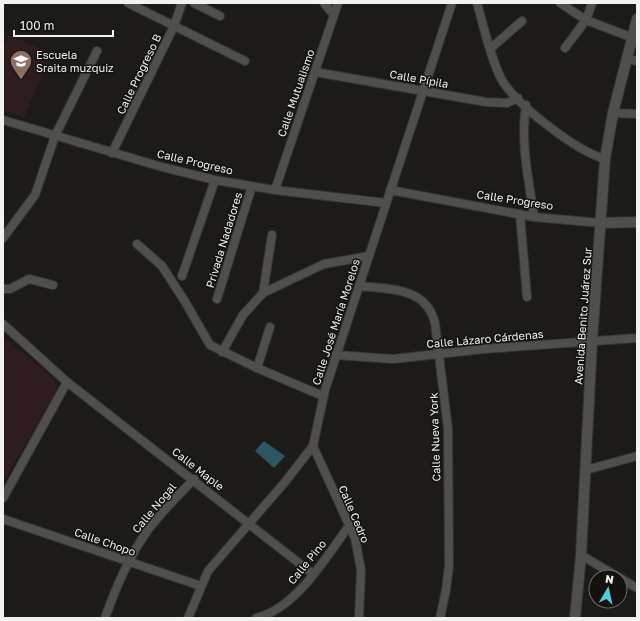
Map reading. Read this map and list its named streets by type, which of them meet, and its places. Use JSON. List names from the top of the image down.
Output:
{
  "streets": {
    "street": [
      "Calle Progreso B",
      "Calle Pípila",
      "Calle Mutualismo",
      "Calle Progreso",
      "Privada Nadadores",
      "Avenida Benito Juárez Sur",
      "Calle José María Morelos",
      "Calle Lázaro Cárdenas",
      "Calle Nueva York",
      "Calle Maple",
      "Calle Nogal",
      "Calle Cedro",
      "Calle Chopo",
      "Calle Pino"
    ]
  },
  "crossings": [
    ["Calle Progreso B", "Calle Progreso"],
    ["Calle Pípila", "Calle Mutualismo"],
    ["Calle Pípila", "Calle José María Morelos"],
    ["Calle Mutualismo", "Calle Progreso"],
    ["Calle Progreso", "Privada Nadadores"],
    ["Calle Progreso", "Avenida Benito Juárez Sur"],
    ["Calle Progreso", "Calle José María Morelos"],
    ["Avenida Benito Juárez Sur", "Calle Lázaro Cárdenas"],
    ["Calle José María Morelos", "Calle Lázaro Cárdenas"],
    ["Calle José María Morelos", "Calle Nueva York"],
    ["Calle José María Morelos", "Calle Maple"],
    ["Calle José María Morelos", "Calle Cedro"],
    ["Calle José María Morelos", "Calle Chopo"],
    ["Calle Lázaro Cárdenas", "Calle Nueva York"],
    ["Calle Maple", "Calle Nogal"],
    ["Calle Maple", "Calle Pino"],
    ["Calle Nogal", "Calle Chopo"],
    ["Calle Cedro", "Calle Pino"]
  ],
  "places": {
    "school or university": ["Escuela Sraita muzquiz"]
  },
  "scale_bar": "100 m",
  "north": "top"
}
